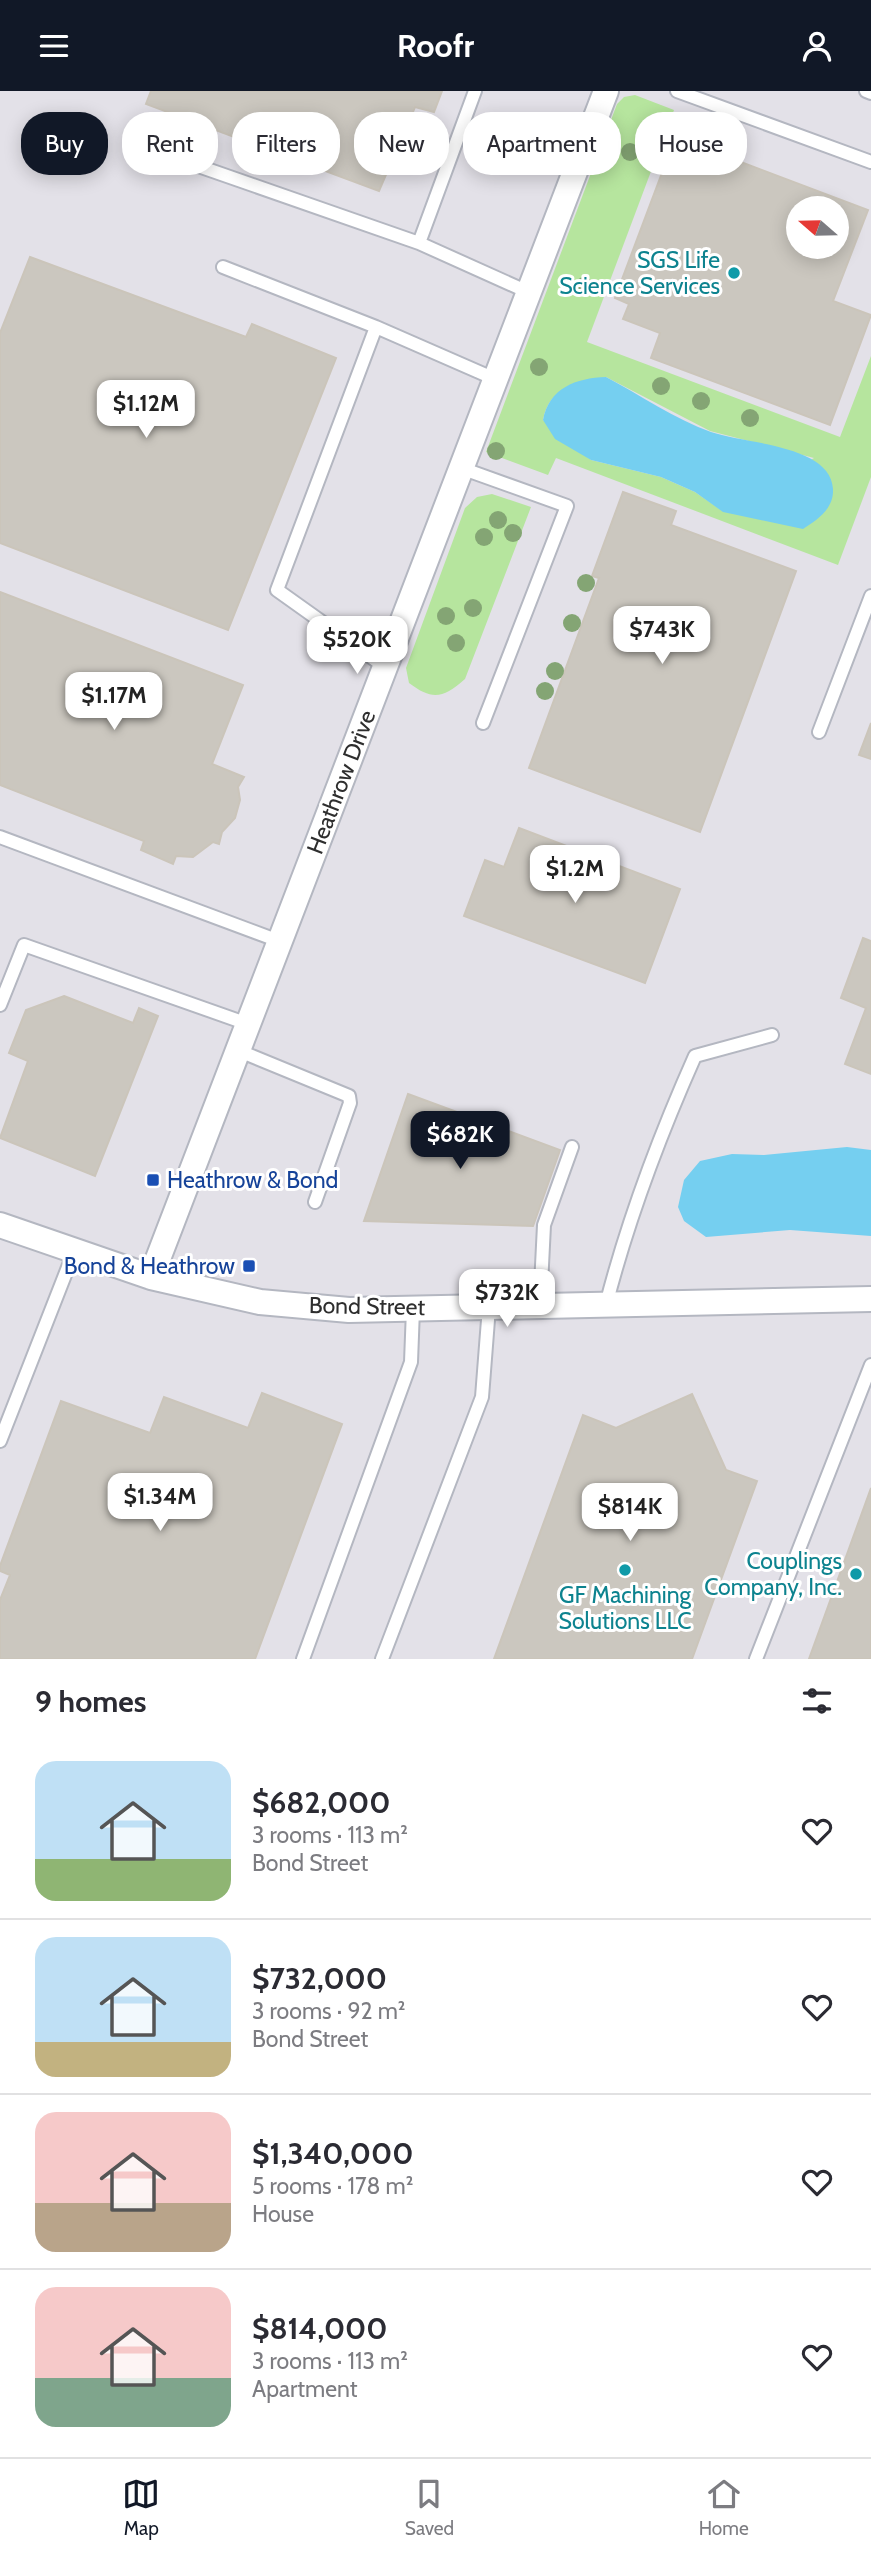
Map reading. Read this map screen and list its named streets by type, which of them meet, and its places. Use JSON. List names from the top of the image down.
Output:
{
  "streets": {
    "street": ["Heathrow Drive", "Bond Street"]
  },
  "crossings": [
    ["Heathrow Drive", "Bond Street"]
  ],
  "places": {
    "other": ["SGS Life Science Services", "GF Machining Solutions LLC", "Couplings Company, Inc."],
    "transit": ["Heathrow & Bond", "Bond & Heathrow"]
  },
  "north": "left",
  "page": {
    "header": "Roofr",
    "chip": [
      "Buy",
      "Rent",
      "Filters",
      "New",
      "Apartment",
      "House"
    ],
    "price": [
      "$1.12M",
      "$743K",
      "$520K",
      "$1.17M",
      "$1.2M",
      "$682K",
      "$732K",
      "$1.34M",
      "$814K"
    ],
    "heading": "9 homes",
    "list": [
      {
        "name": "$682,000",
        "note": "3 rooms · 113 m² · Bond Street"
      },
      {
        "name": "$732,000",
        "note": "3 rooms · 92 m² · Bond Street"
      },
      {
        "name": "$1,340,000",
        "note": "5 rooms · 178 m² · House"
      },
      {
        "name": "$814,000",
        "note": "3 rooms · 113 m² · Apartment"
      }
    ],
    "tabs": ["Map", "Saved", "Home"]
  }
}
